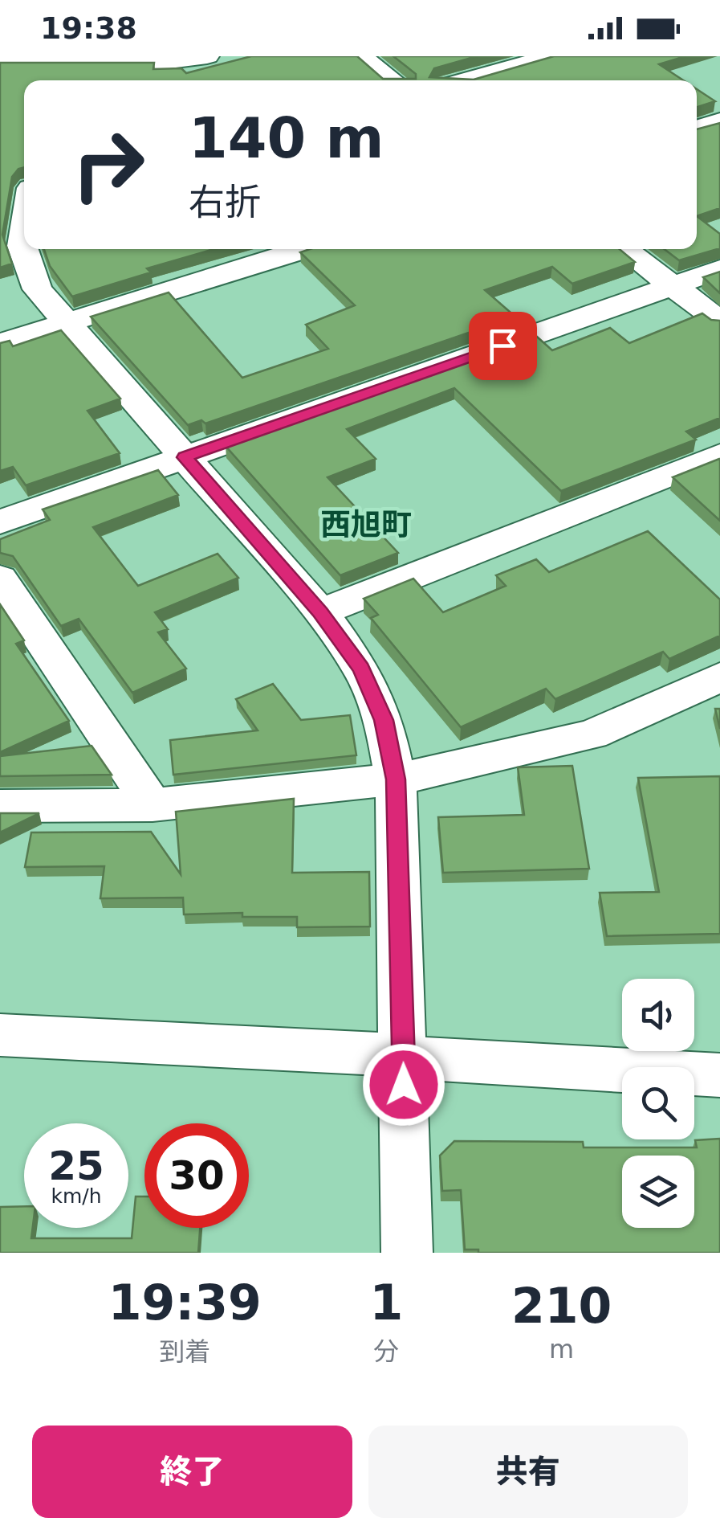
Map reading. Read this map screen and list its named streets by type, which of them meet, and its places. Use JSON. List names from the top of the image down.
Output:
{
  "districts": ["西旭町"],
  "page": {
    "status": "19:38",
    "turn": ["140 m", "右折"],
    "speed": "25 km/h",
    "limit": "30",
    "eta": [
      "19:39",
      "到着",
      "1",
      "分",
      "210",
      "m"
    ],
    "buttons": ["終了", "共有"]
  }
}
